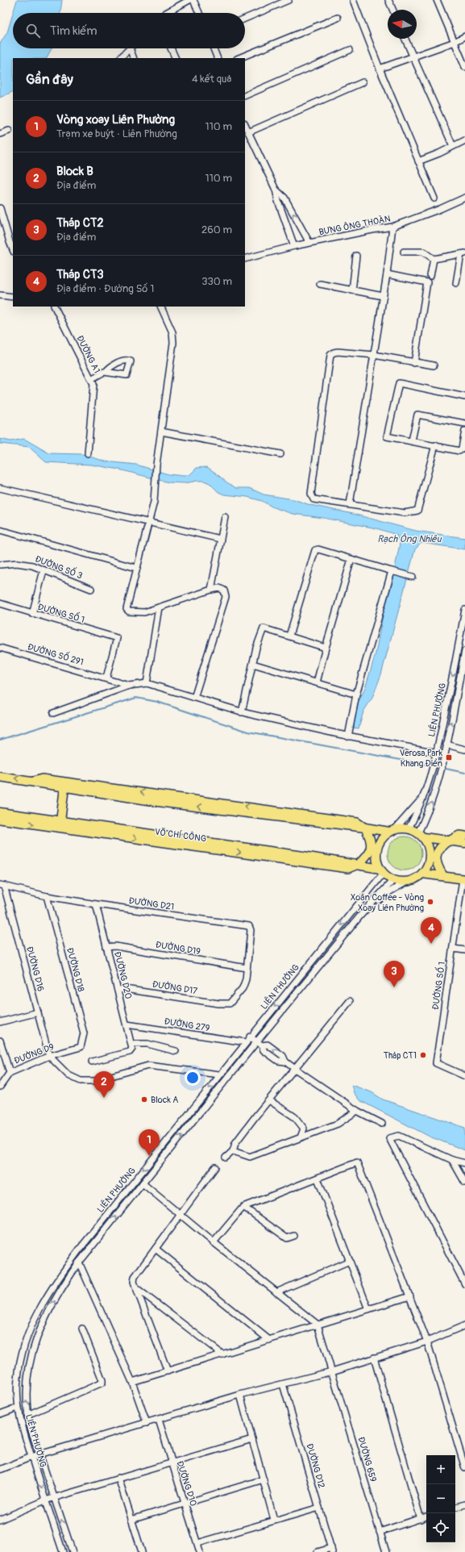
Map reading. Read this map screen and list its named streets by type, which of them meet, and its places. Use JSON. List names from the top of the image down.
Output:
{
  "streets": {
    "highway": ["VÕ CHÍ CÔNG"],
    "street": [
      "BƯNG ÔNG THOÀN",
      "ĐƯỜNG A1",
      "ĐƯỜNG SỐ 3",
      "ĐƯỜNG SỐ 1",
      "ĐƯỜNG SỐ 291",
      "LIÊN PHƯỜNG",
      "ĐƯỜNG D21",
      "ĐƯỜNG D19",
      "ĐƯỜNG D16",
      "ĐƯỜNG D18",
      "ĐƯỜNG D20",
      "ĐƯỜNG D17",
      "ĐƯỜNG 279",
      "ĐƯỜNG D9",
      "ĐƯỜNG 659",
      "ĐƯỜNG D12",
      "ĐƯỜNG D10"
    ]
  },
  "crossings": [
    ["ĐƯỜNG SỐ 1", "ĐƯỜNG SỐ 291"],
    ["LIÊN PHƯỜNG", "VÕ CHÍ CÔNG"],
    ["LIÊN PHƯỜNG", "ĐƯỜNG 279"],
    ["ĐƯỜNG D21", "ĐƯỜNG D19"],
    ["ĐƯỜNG D21", "ĐƯỜNG D16"],
    ["ĐƯỜNG D21", "ĐƯỜNG D18"],
    ["ĐƯỜNG D21", "ĐƯỜNG D20"],
    ["ĐƯỜNG D21", "ĐƯỜNG D17"],
    ["ĐƯỜNG D19", "ĐƯỜNG D20"],
    ["ĐƯỜNG D19", "ĐƯỜNG D17"],
    ["ĐƯỜNG D16", "ĐƯỜNG D9"],
    ["ĐƯỜNG D18", "ĐƯỜNG D9"],
    ["ĐƯỜNG D20", "ĐƯỜNG D17"],
    ["ĐƯỜNG D20", "ĐƯỜNG 279"]
  ],
  "water": ["Rạch Ông Nhiêu"],
  "places": {
    "transit": ["Verosa Park Khang Điền"],
    "other": ["Xoăn Coffee - Vòng Xoay Liên Phường", "Tháp CT1", "Block A"]
  },
  "north": "left",
  "page": {
    "search": "Tìm kiếm",
    "heading": ["Gần đây", "4 kết quả"],
    "list": [
      {
        "mark": "1",
        "name": "Vòng xoay Liên Phường",
        "note": "Trạm xe buýt · Liên Phường",
        "value": "110 m"
      },
      {
        "mark": "2",
        "name": "Block B",
        "note": "Địa điểm",
        "value": "110 m"
      },
      {
        "mark": "3",
        "name": "Tháp CT2",
        "note": "Địa điểm",
        "value": "260 m"
      },
      {
        "mark": "4",
        "name": "Tháp CT3",
        "note": "Địa điểm · Đường Số 1",
        "value": "330 m"
      }
    ],
    "pins": [
      "4",
      "3",
      "2",
      "1"
    ],
    "map_buttons": ["+", "−"]
  }
}
